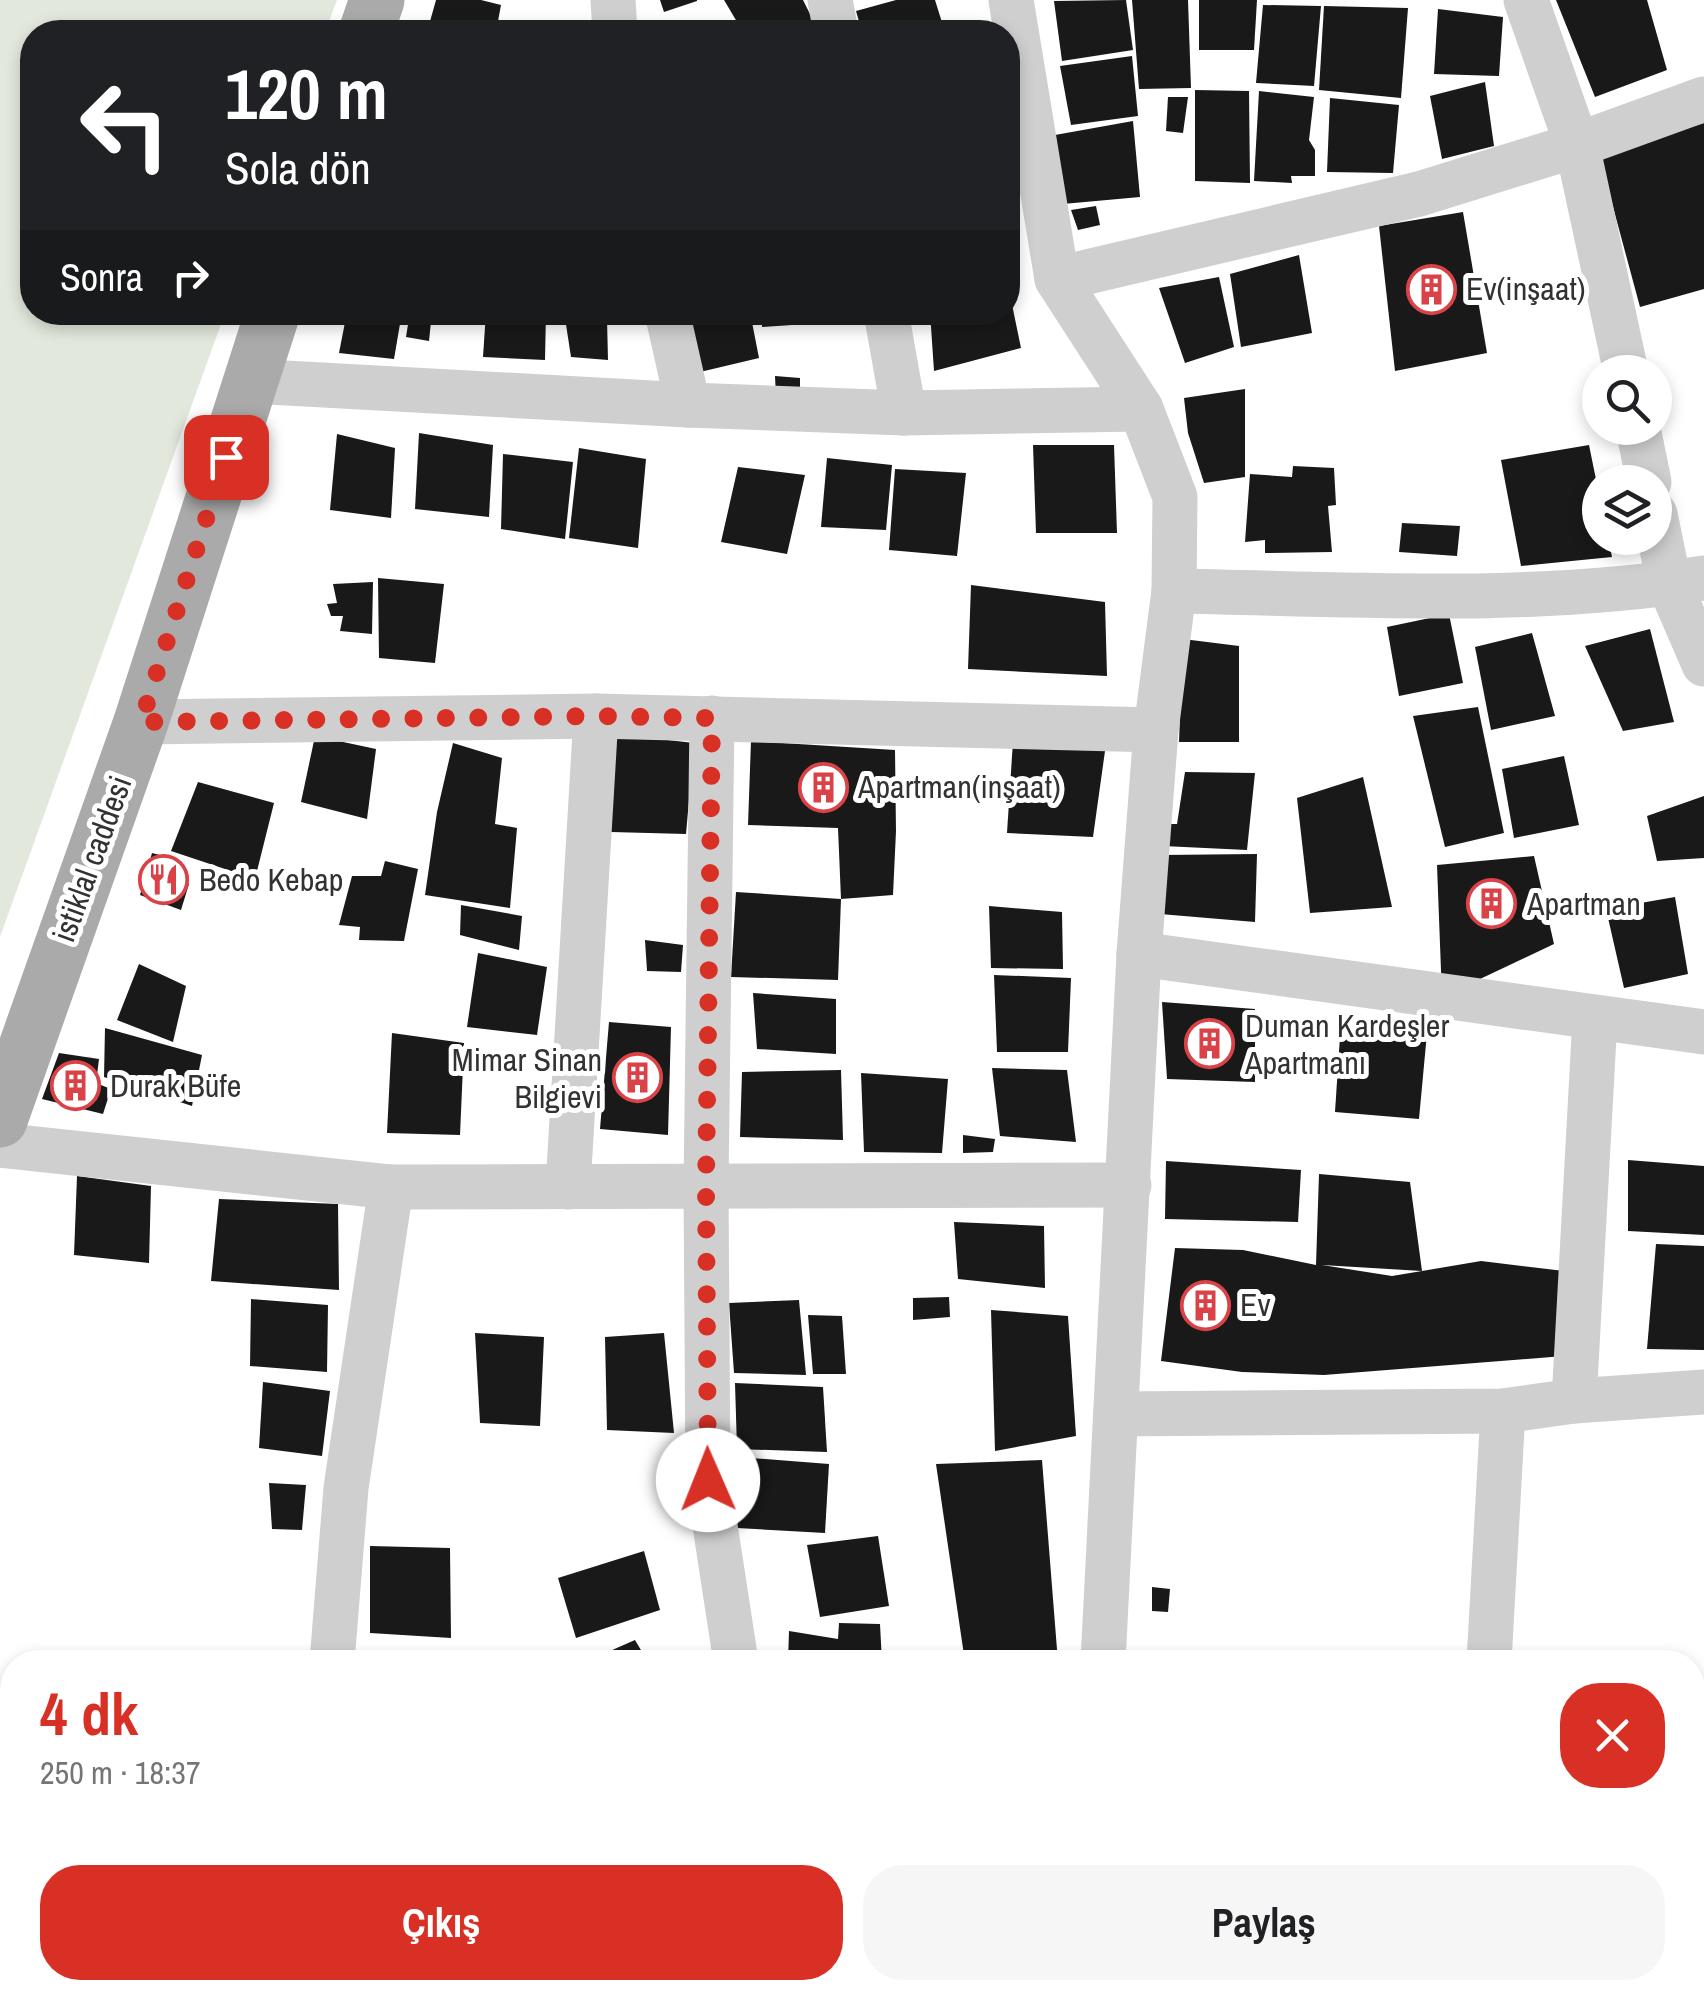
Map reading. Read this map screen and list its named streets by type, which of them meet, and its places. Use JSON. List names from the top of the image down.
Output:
{
  "streets": {
    "main road": ["istiklal caddesi"]
  },
  "places": {
    "building": [
      "Ev(inşaat)",
      "Apartman(inşaat)",
      "Apartman",
      "Duman Kardeşler Apartmanı",
      "Mimar Sinan Bilgievi",
      "Durak Büfe",
      "Ev"
    ],
    "restaurant": ["Bedo Kebap"]
  },
  "page": {
    "turn": ["120 m", "Sola dön"],
    "then": "Sonra",
    "heading": ["4 dk", "250 m · 18:37"],
    "buttons": ["Çıkış", "Paylaş"]
  }
}
